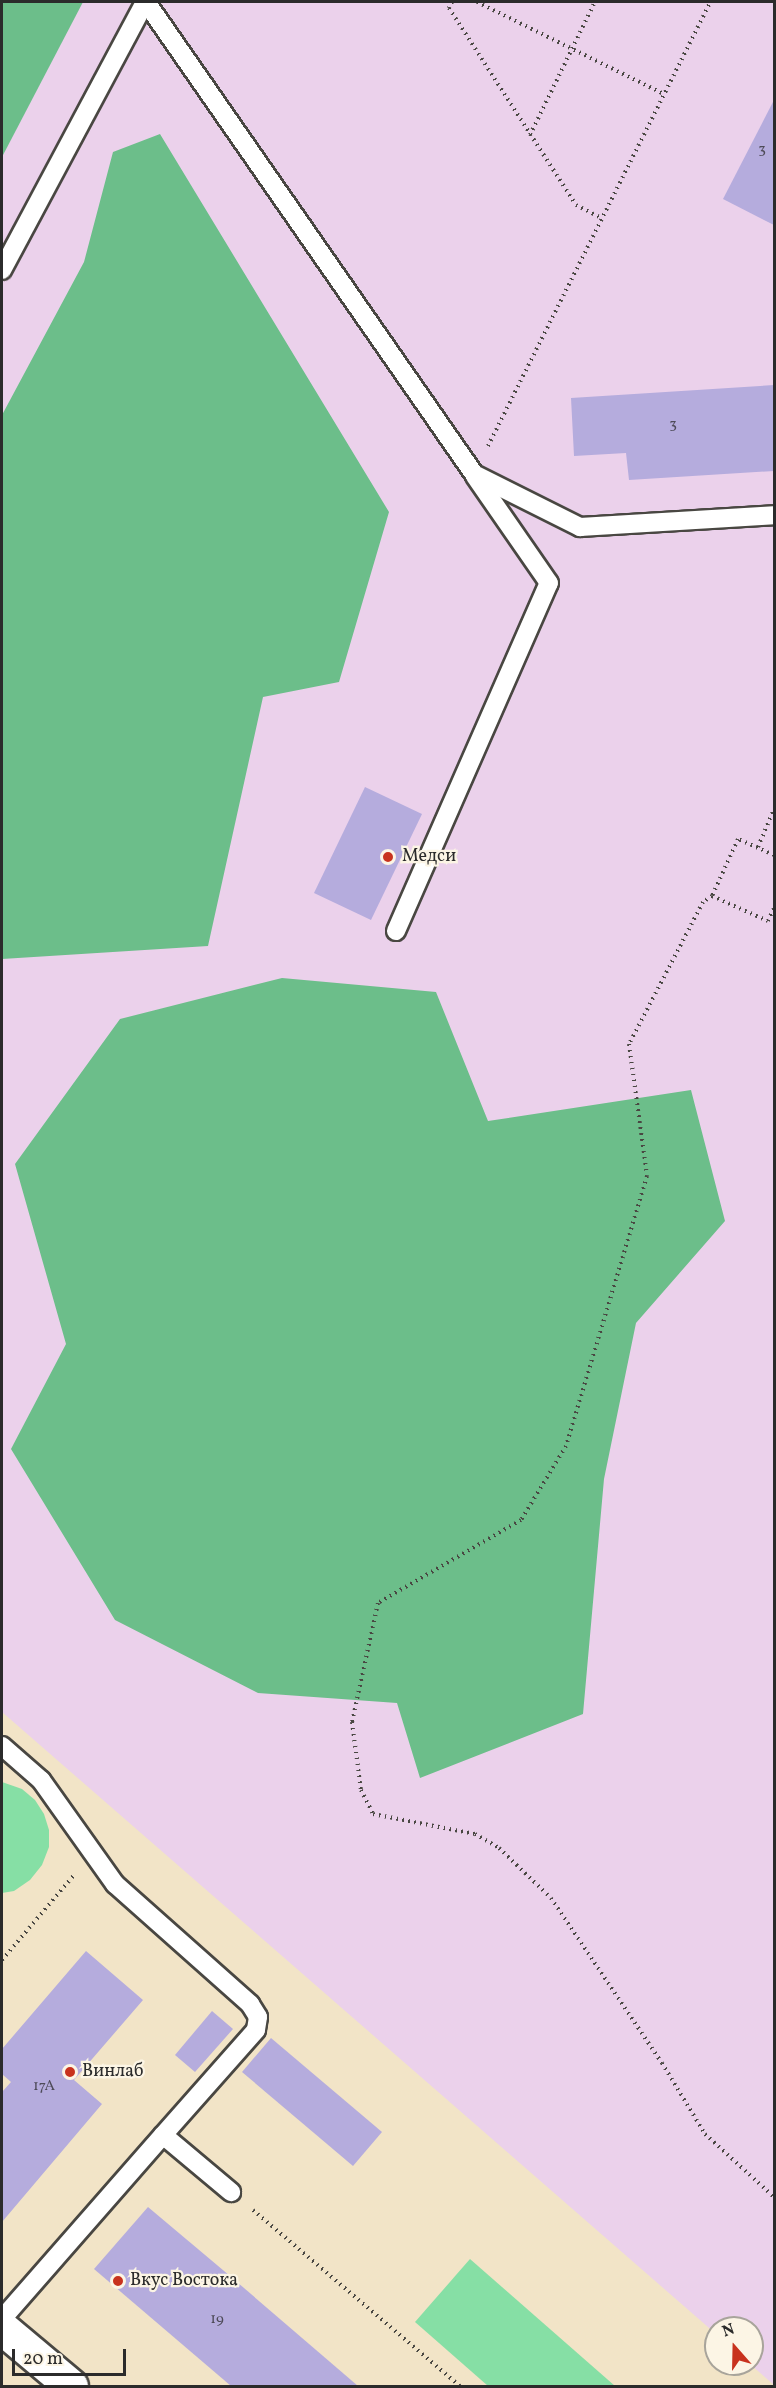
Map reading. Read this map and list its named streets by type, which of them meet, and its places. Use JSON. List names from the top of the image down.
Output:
{
  "places": ["Медси", "Винлаб", "Вкус Востока"],
  "house_numbers": [
    "3",
    "3",
    "17А",
    "19"
  ],
  "scale_bar": "20 m",
  "north": "top"
}
